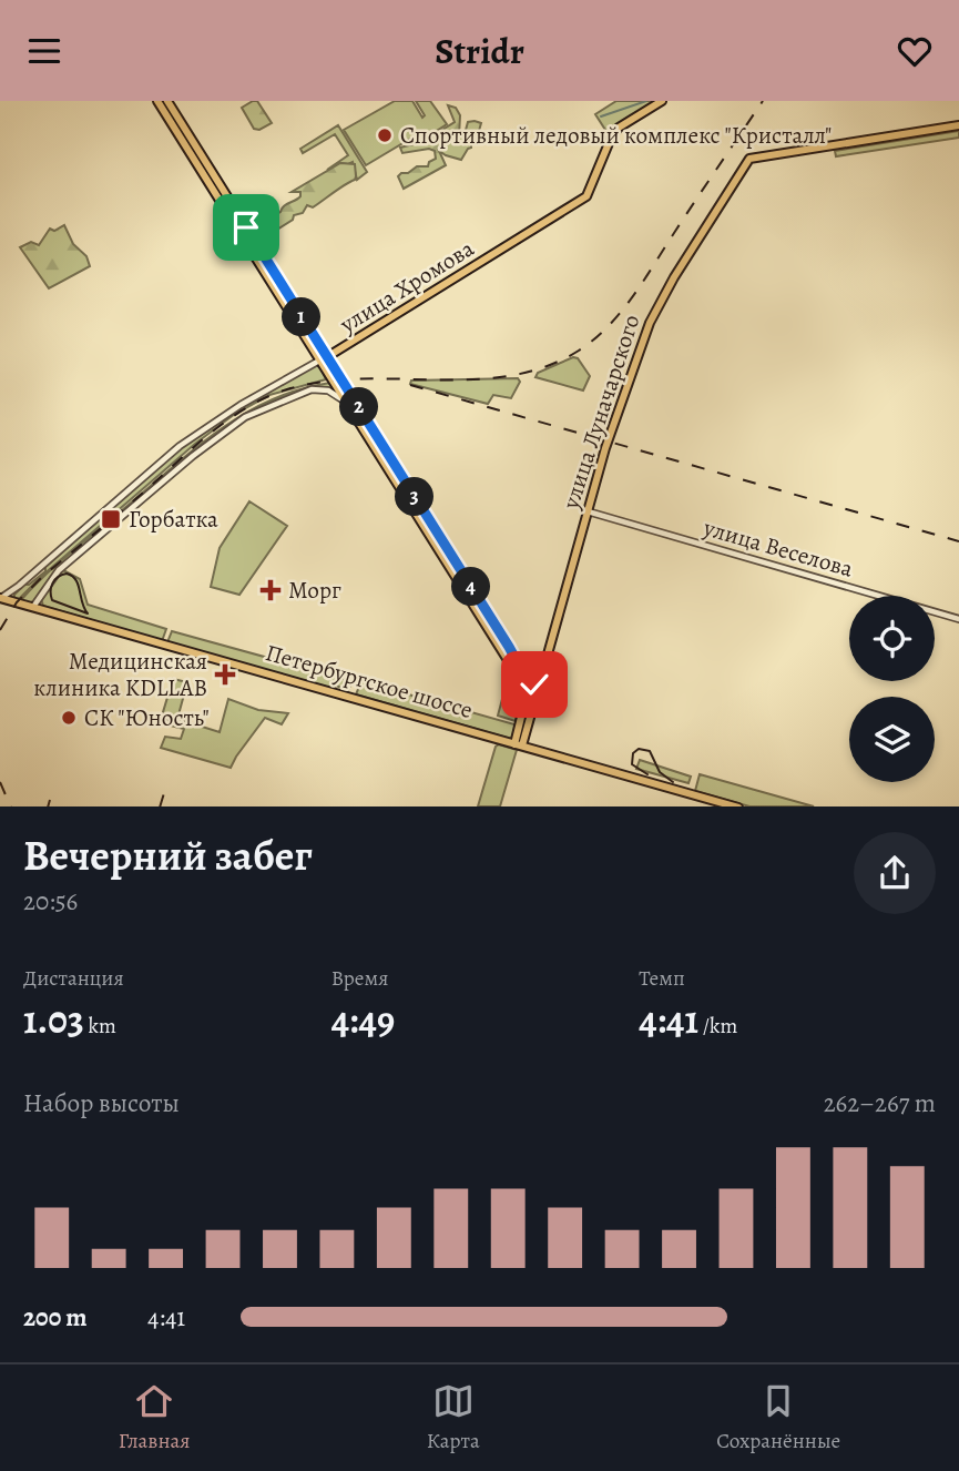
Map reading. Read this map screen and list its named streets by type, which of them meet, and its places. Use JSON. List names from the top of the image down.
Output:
{
  "streets": {
    "main road": ["улица Хромова", "улица Луначарского", "Петербургское шоссе"],
    "street": ["улица Веселова"]
  },
  "crossings": [
    ["улица Хромова", "Петербургское шоссе"],
    ["улица Луначарского", "улица Веселова"],
    ["улица Луначарского", "Петербургское шоссе"]
  ],
  "places": {
    "other": ["Спортивный ледовый комплекс \"Кристалл\"", "СК \"Юность\""],
    "transit": ["Горбатка"],
    "health": ["Морг", "Медицинская клиника KDLLAB"]
  },
  "page": {
    "header": "Stridr",
    "pins": [
      "1",
      "2",
      "3",
      "4"
    ],
    "heading": ["Вечерний забег", "20:56"],
    "stats": [
      ["Дистанция", "1.03 km"],
      ["Время", "4:49"],
      ["Темп", "4:41 /km"]
    ],
    "chart": ["Набор высоты", "262–267 m"],
    "list": [
      {
        "name": "200 m",
        "note": "4:41"
      }
    ],
    "tabs": ["Главная", "Карта", "Сохранённые"]
  }
}
